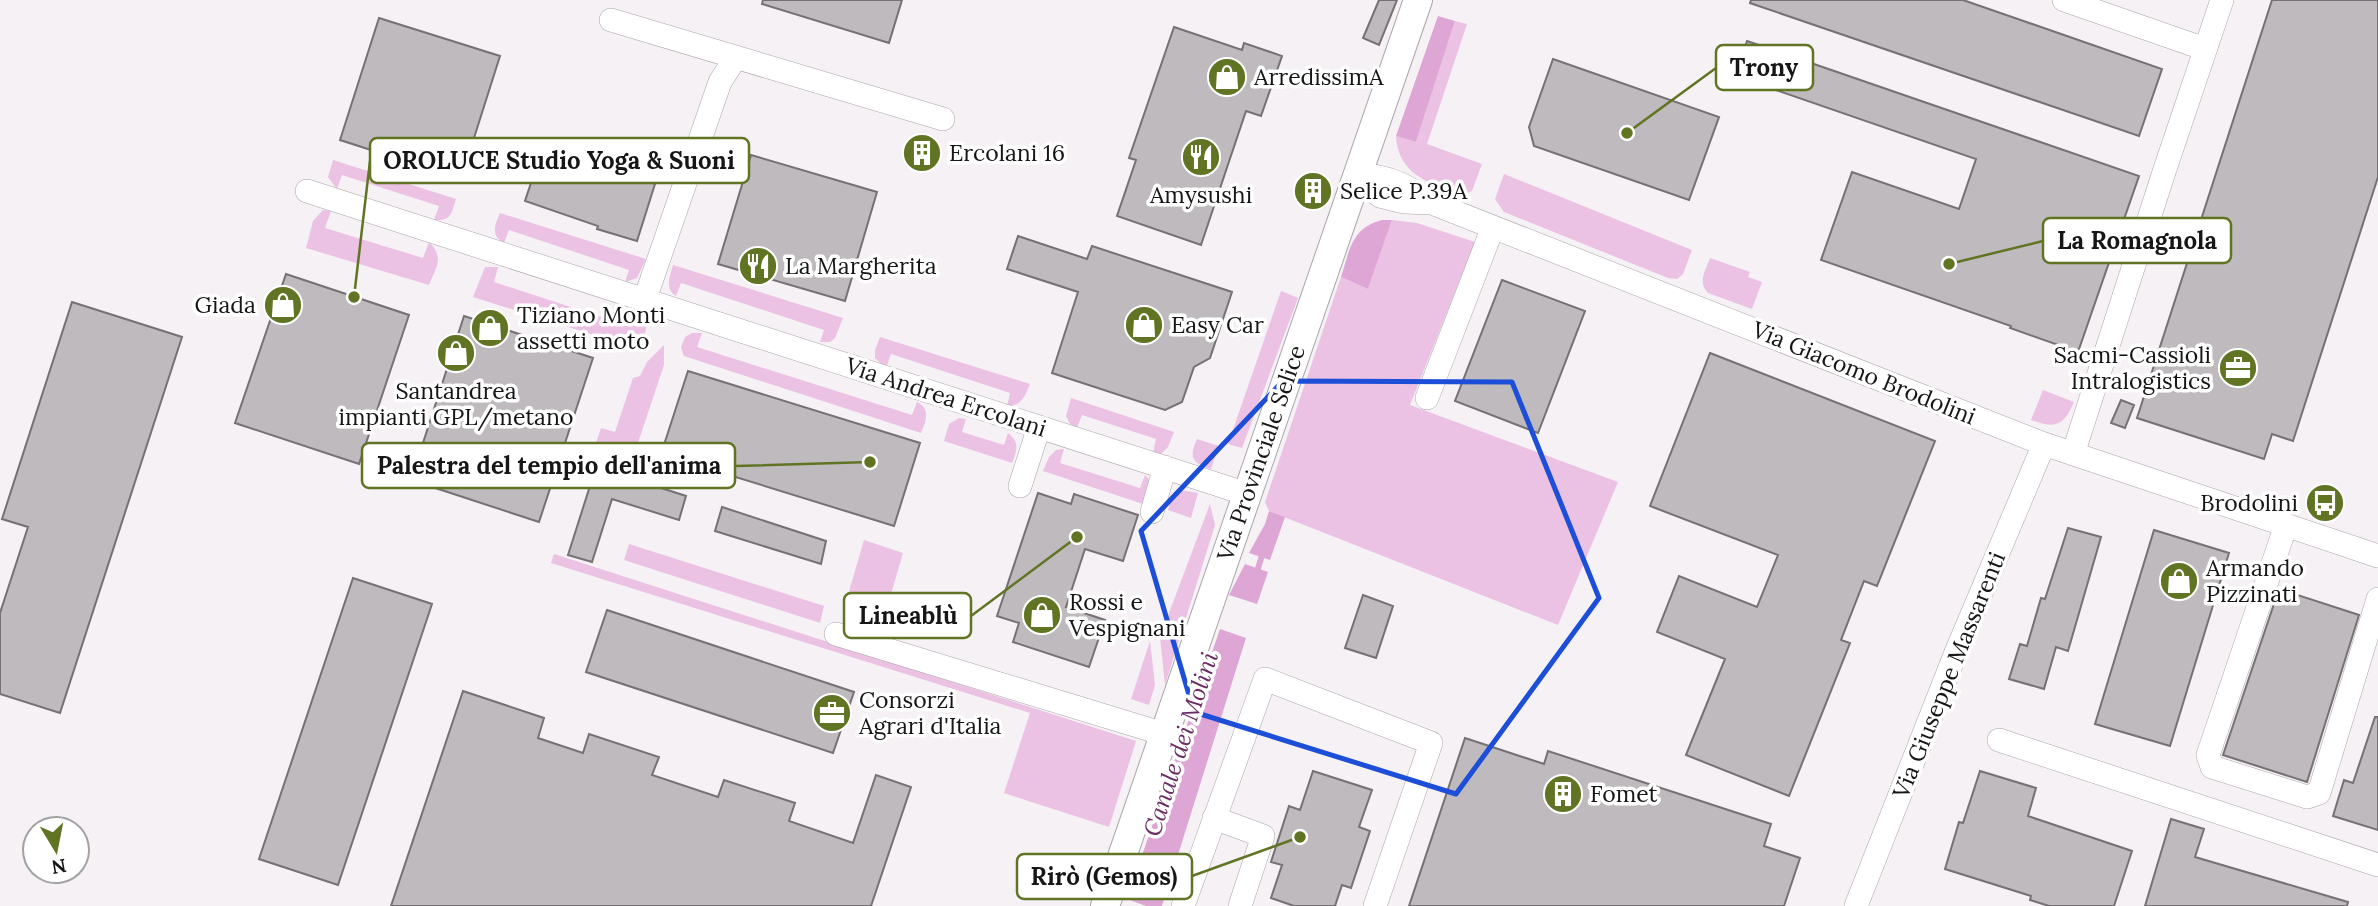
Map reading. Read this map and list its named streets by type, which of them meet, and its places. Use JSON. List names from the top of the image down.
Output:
{
  "streets": {
    "main road": ["Via Provinciale Selice"],
    "street": ["Via Giacomo Brodolini", "Via Andrea Ercolani", "Via Giuseppe Massarenti"]
  },
  "crossings": [
    ["Via Giacomo Brodolini", "Via Provinciale Selice"],
    ["Via Giacomo Brodolini", "Via Giuseppe Massarenti"],
    ["Via Andrea Ercolani", "Via Provinciale Selice"]
  ],
  "water": ["Canale dei Molini"],
  "places": {
    "shop": [
      "ArredissimA",
      "Giada",
      "Easy Car",
      "Tiziano Monti assetti moto",
      "Santandrea impianti GPL/metano",
      "Armando Pizzinati",
      "Rossi e Vespignani"
    ],
    "other": [
      "Trony",
      "La Romagnola",
      "OROLUCE Studio Yoga & Suoni",
      "Palestra del tempio dell'anima",
      "Lineablù",
      "Rirò (Gemos)"
    ],
    "building": ["Ercolani 16", "Selice P.39A", "Fomet"],
    "restaurant": ["Amysushi", "La Margherita"],
    "office": ["Sacmi-Cassioli Intralogistics", "Consorzi Agrari d'Italia"],
    "bus stop": ["Brodolini"]
  },
  "north": "bottom"
}
